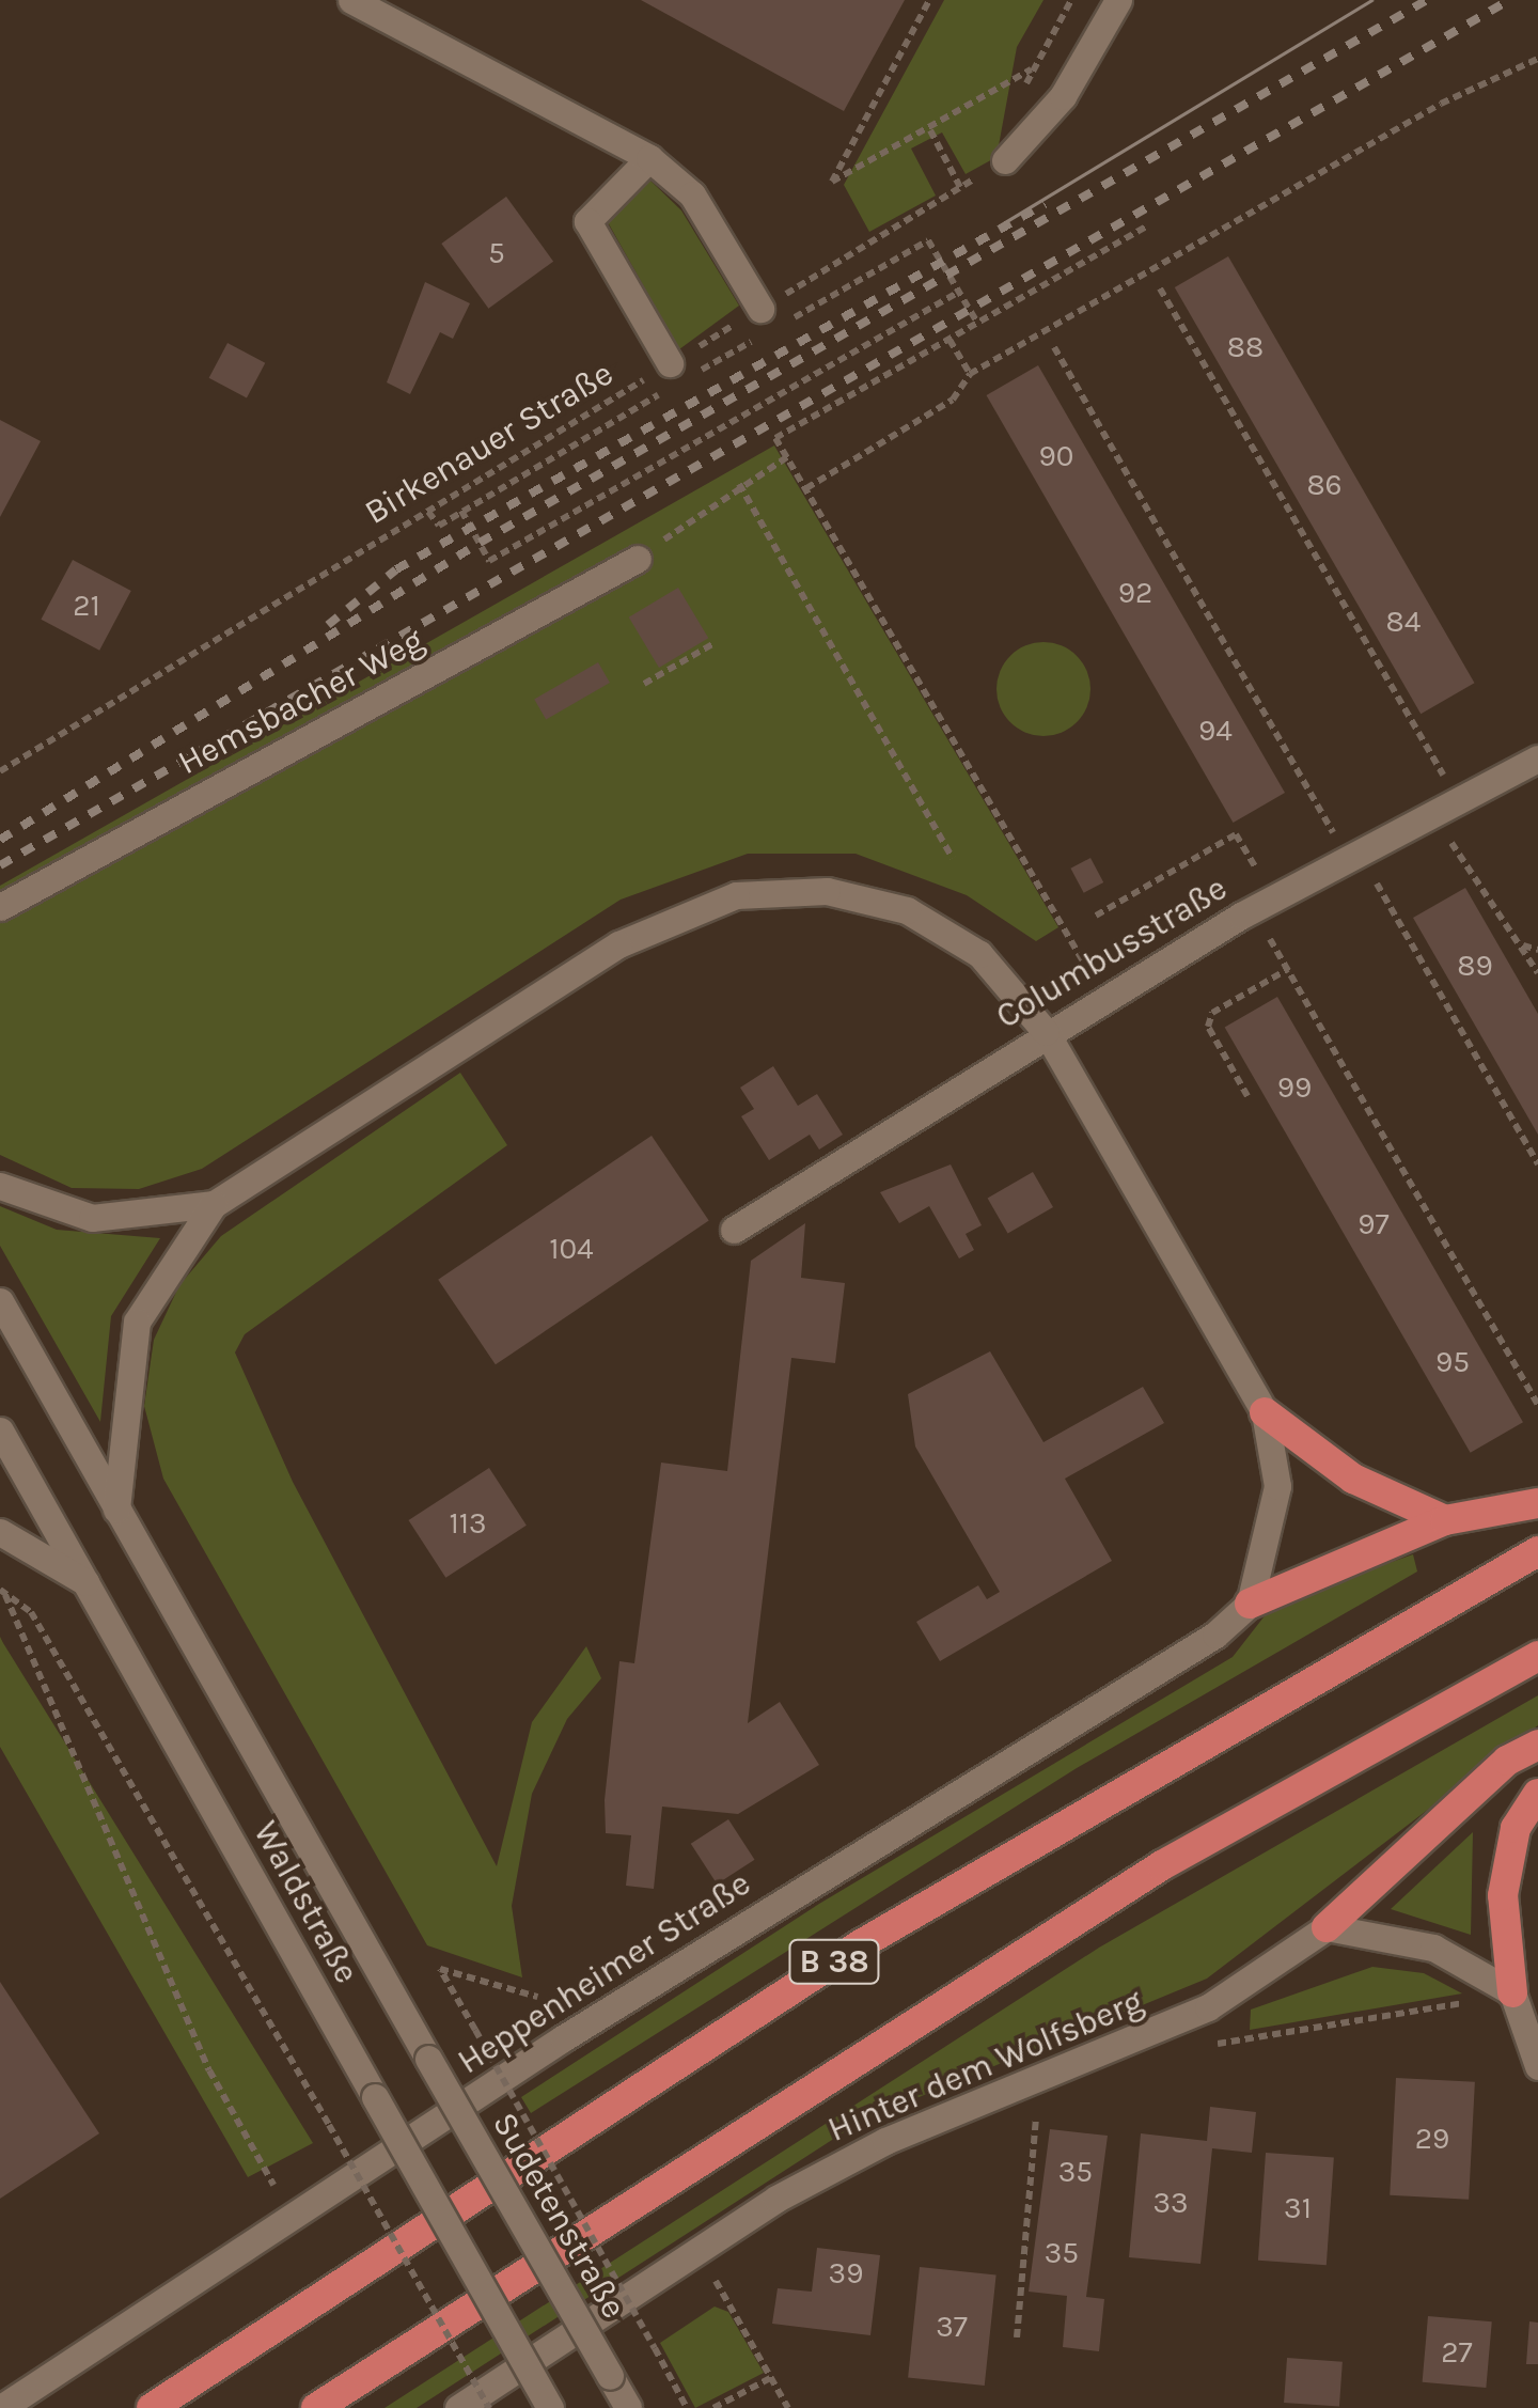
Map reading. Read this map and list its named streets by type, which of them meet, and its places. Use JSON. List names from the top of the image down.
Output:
{
  "streets": {
    "highway": ["B 38"],
    "main road": [
      "Hemsbacher Weg",
      "Columbusstraße",
      "Waldstraße",
      "Heppenheimer Straße",
      "Hinter dem Wolfsberg",
      "Sudetenstraße"
    ],
    "path": ["Birkenauer Straße"]
  },
  "crossings": [
    ["Waldstraße", "Sudetenstraße"]
  ],
  "house_numbers": [
    "5",
    "88",
    "90",
    "86",
    "92",
    "21",
    "84",
    "94",
    "89",
    "99",
    "97",
    "104",
    "95",
    "113",
    "29",
    "35",
    "33",
    "31",
    "35",
    "39",
    "37",
    "27"
  ]
}
